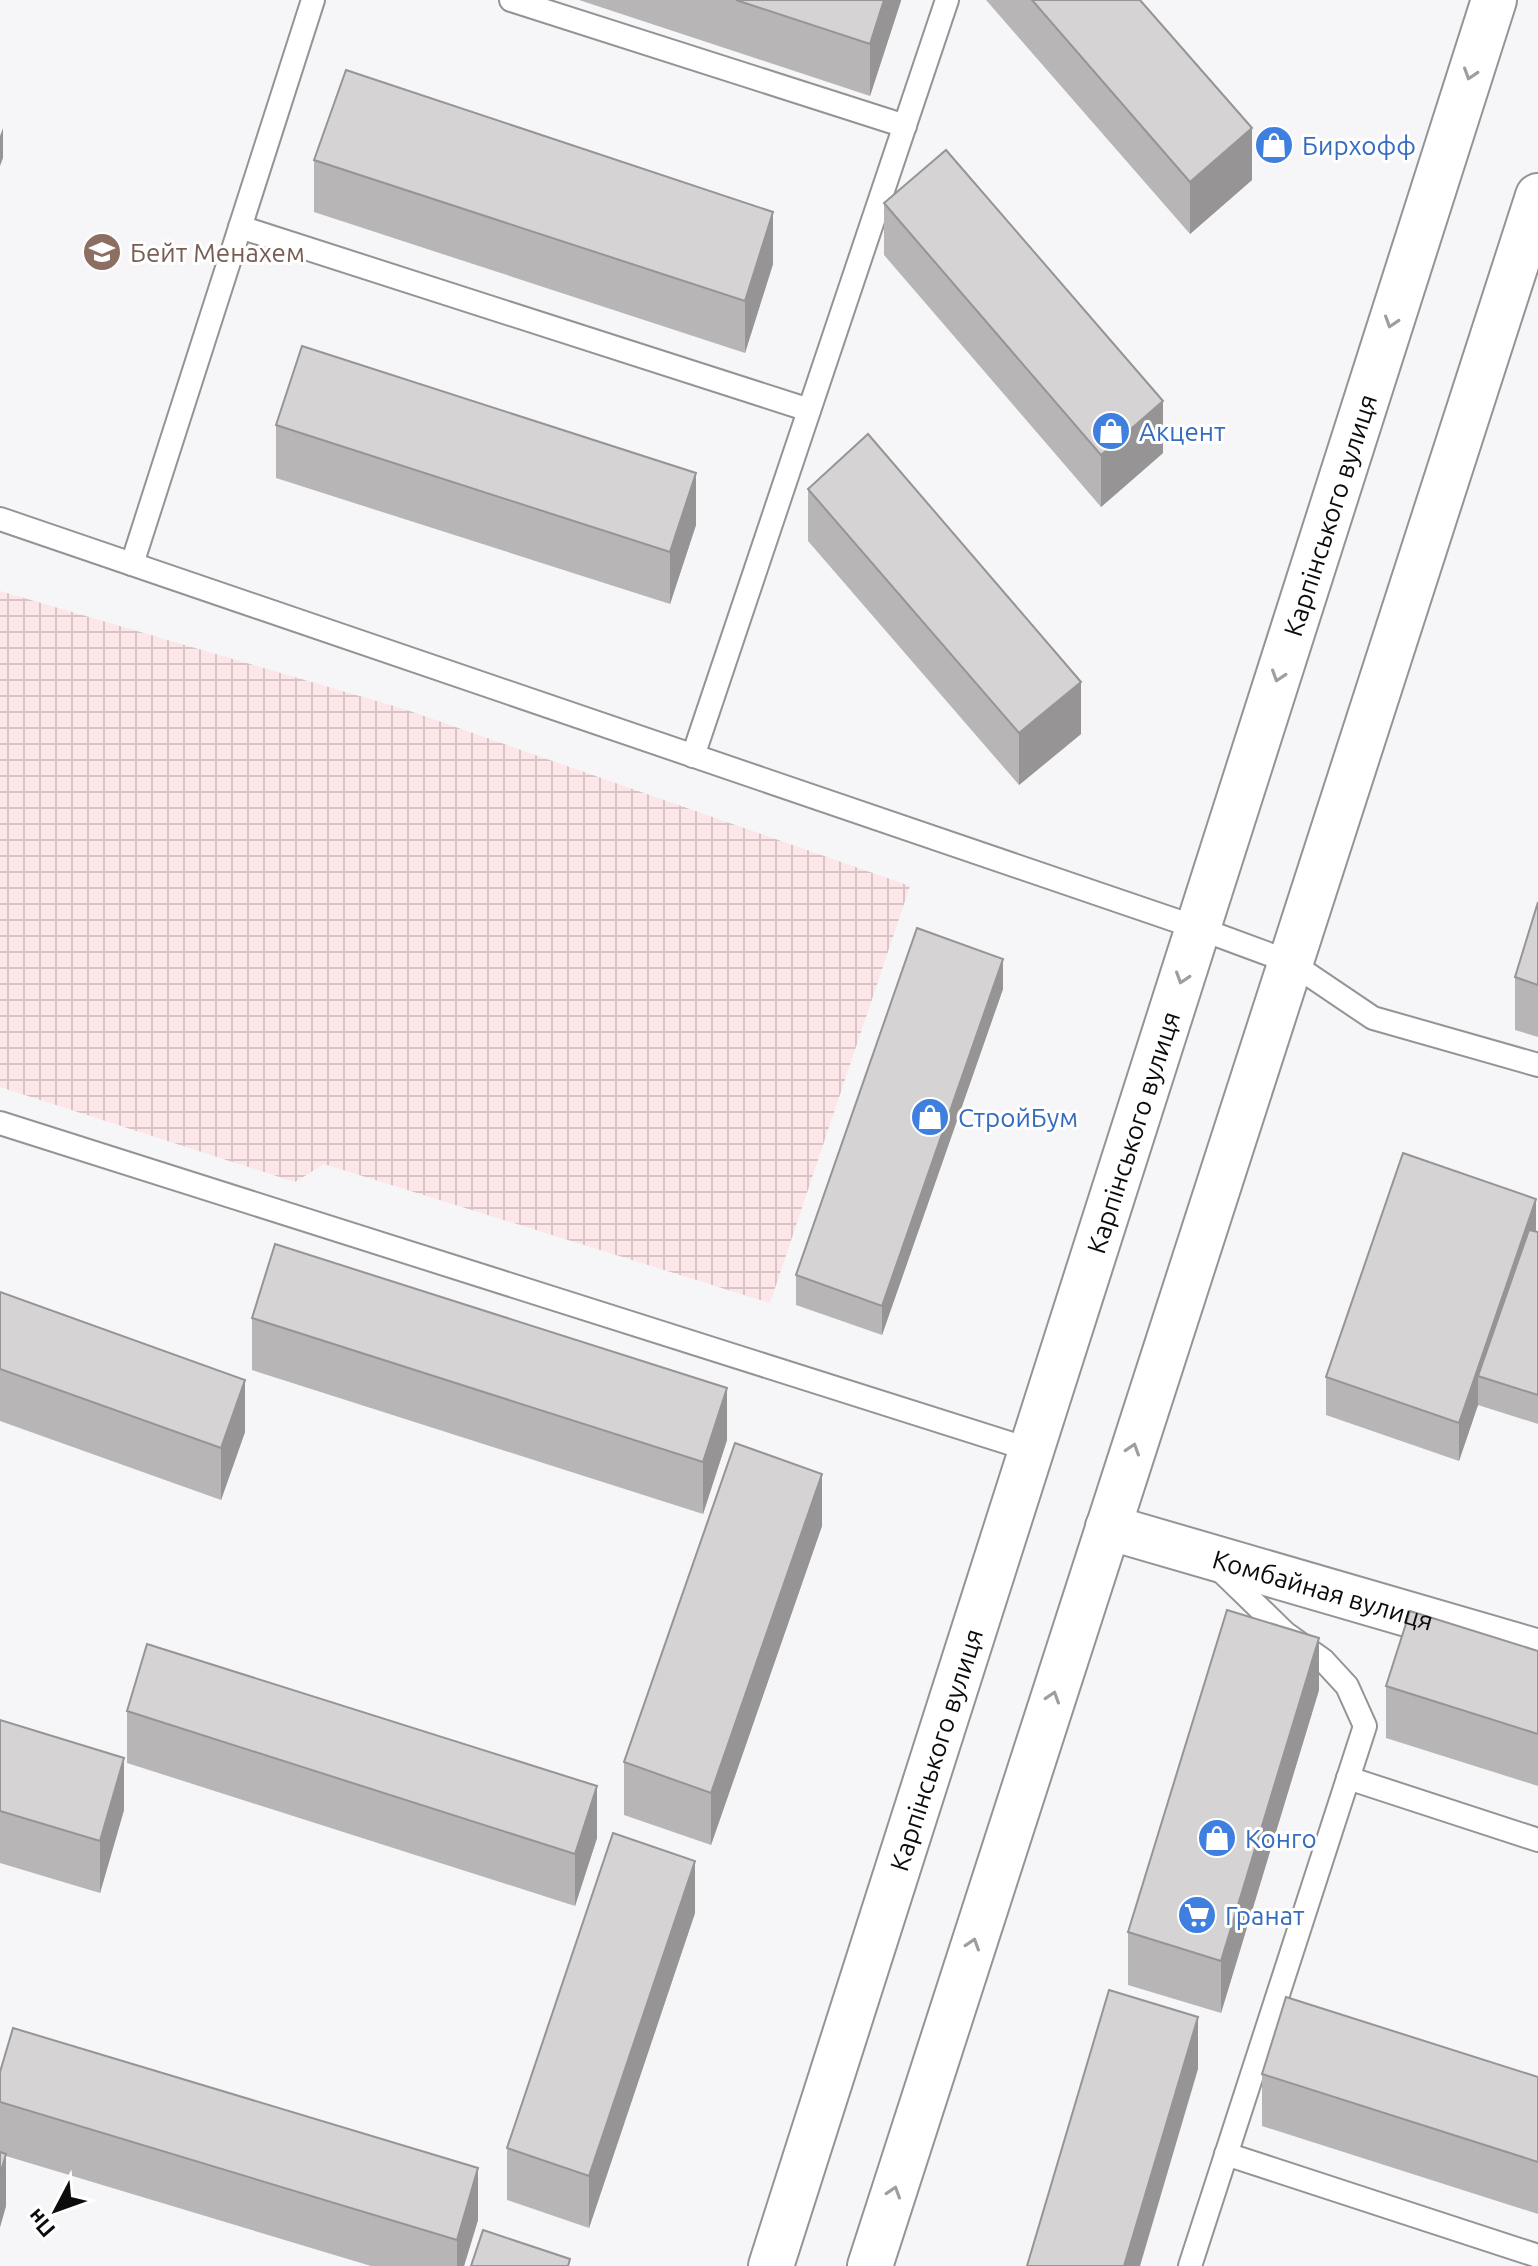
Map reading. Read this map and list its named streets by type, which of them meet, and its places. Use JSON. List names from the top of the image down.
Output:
{
  "streets": {
    "street": ["Карпінського вулиця", "Комбайная вулиця"]
  },
  "places": {
    "shop": [
      "Бирхофф",
      "Акцент",
      "СтройБум",
      "Конго"
    ],
    "school or university": ["Бейт Менахем"],
    "supermarket": ["Гранат"]
  },
  "north": "bottom left"
}
